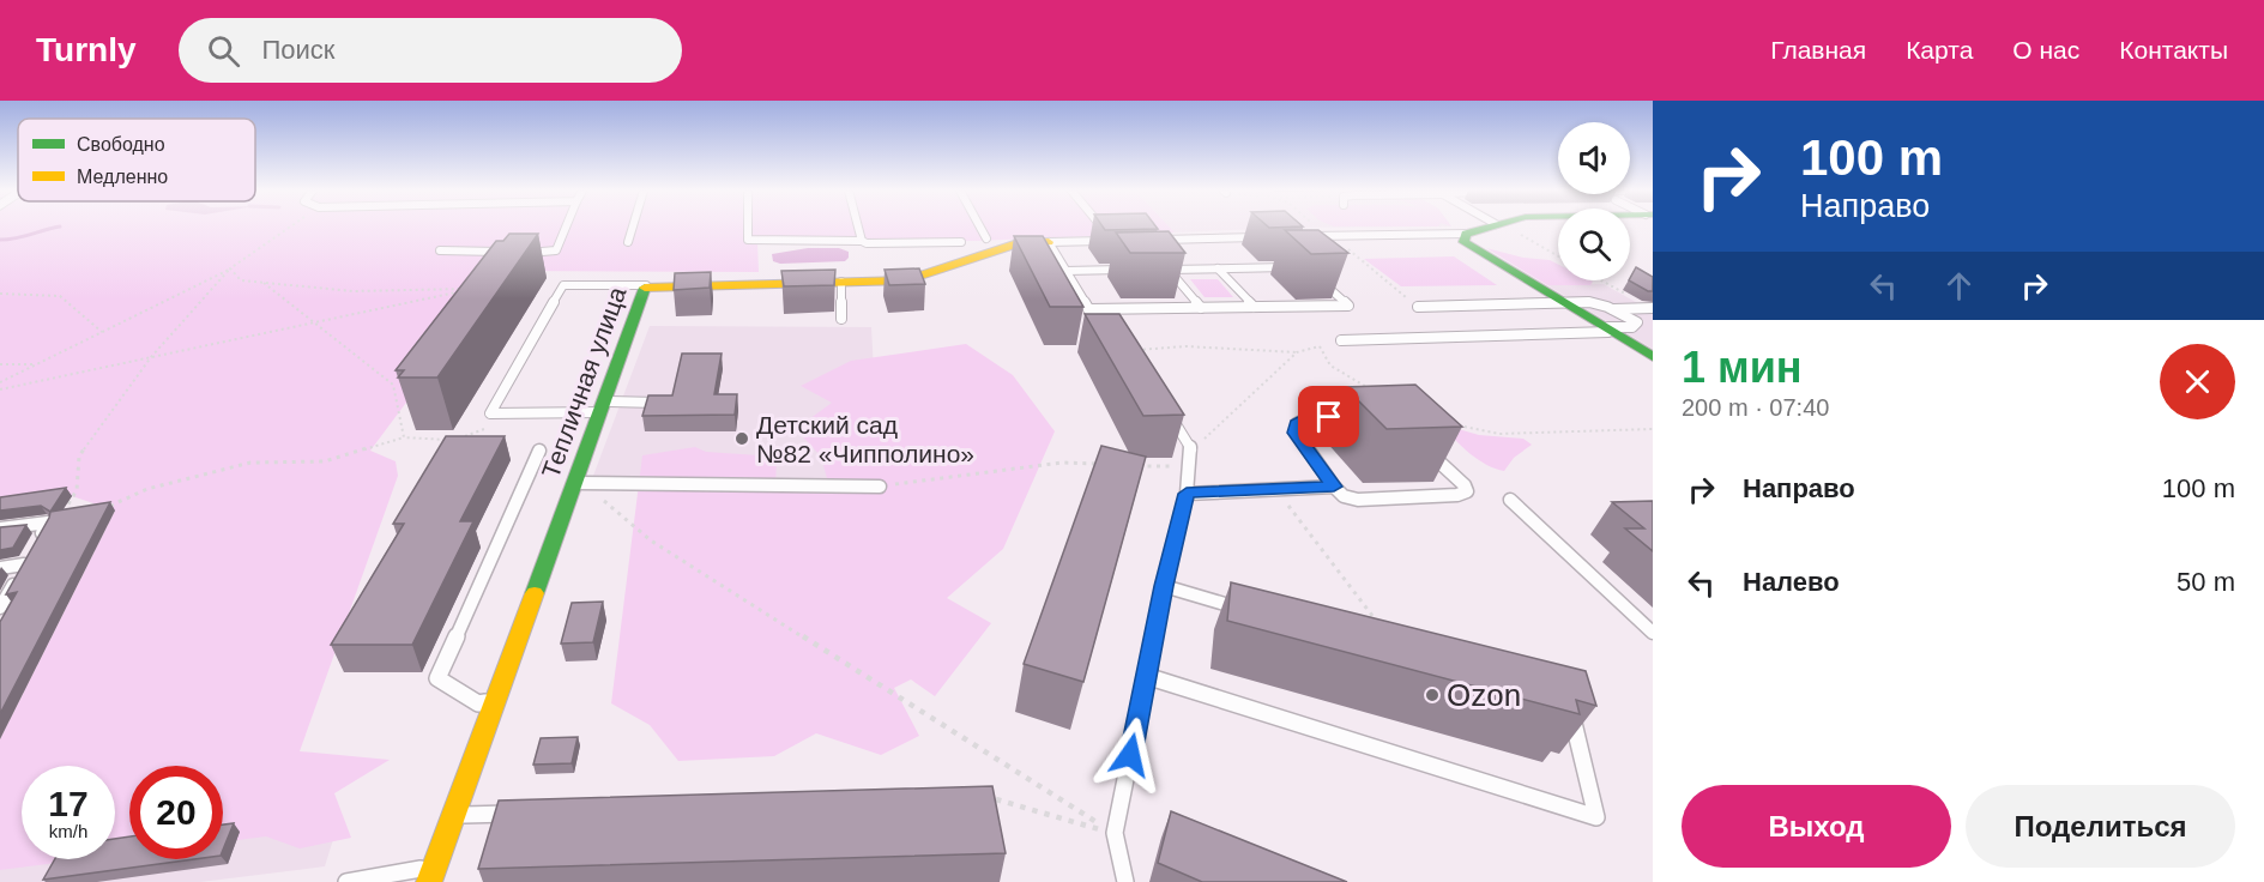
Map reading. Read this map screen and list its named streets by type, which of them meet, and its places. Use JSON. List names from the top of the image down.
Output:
{
  "streets": {
    "street": ["Тепличная улица"]
  },
  "places": ["Детский сад №82 «Чипполино»", "Ozon"],
  "legend": ["Свободно", "Медленно"],
  "page": {
    "header": "Turnly",
    "search": "Поиск",
    "nav": [
      "Главная",
      "Карта",
      "О нас",
      "Контакты"
    ],
    "turn": ["100 m", "Направо"],
    "heading": ["1 мин", "200 m · 07:40"],
    "list": [
      {
        "name": "Направо",
        "value": "100 m"
      },
      {
        "name": "Налево",
        "value": "50 m"
      }
    ],
    "speed": "17 km/h",
    "limit": "20",
    "buttons": ["Выход", "Поделиться"]
  }
}
